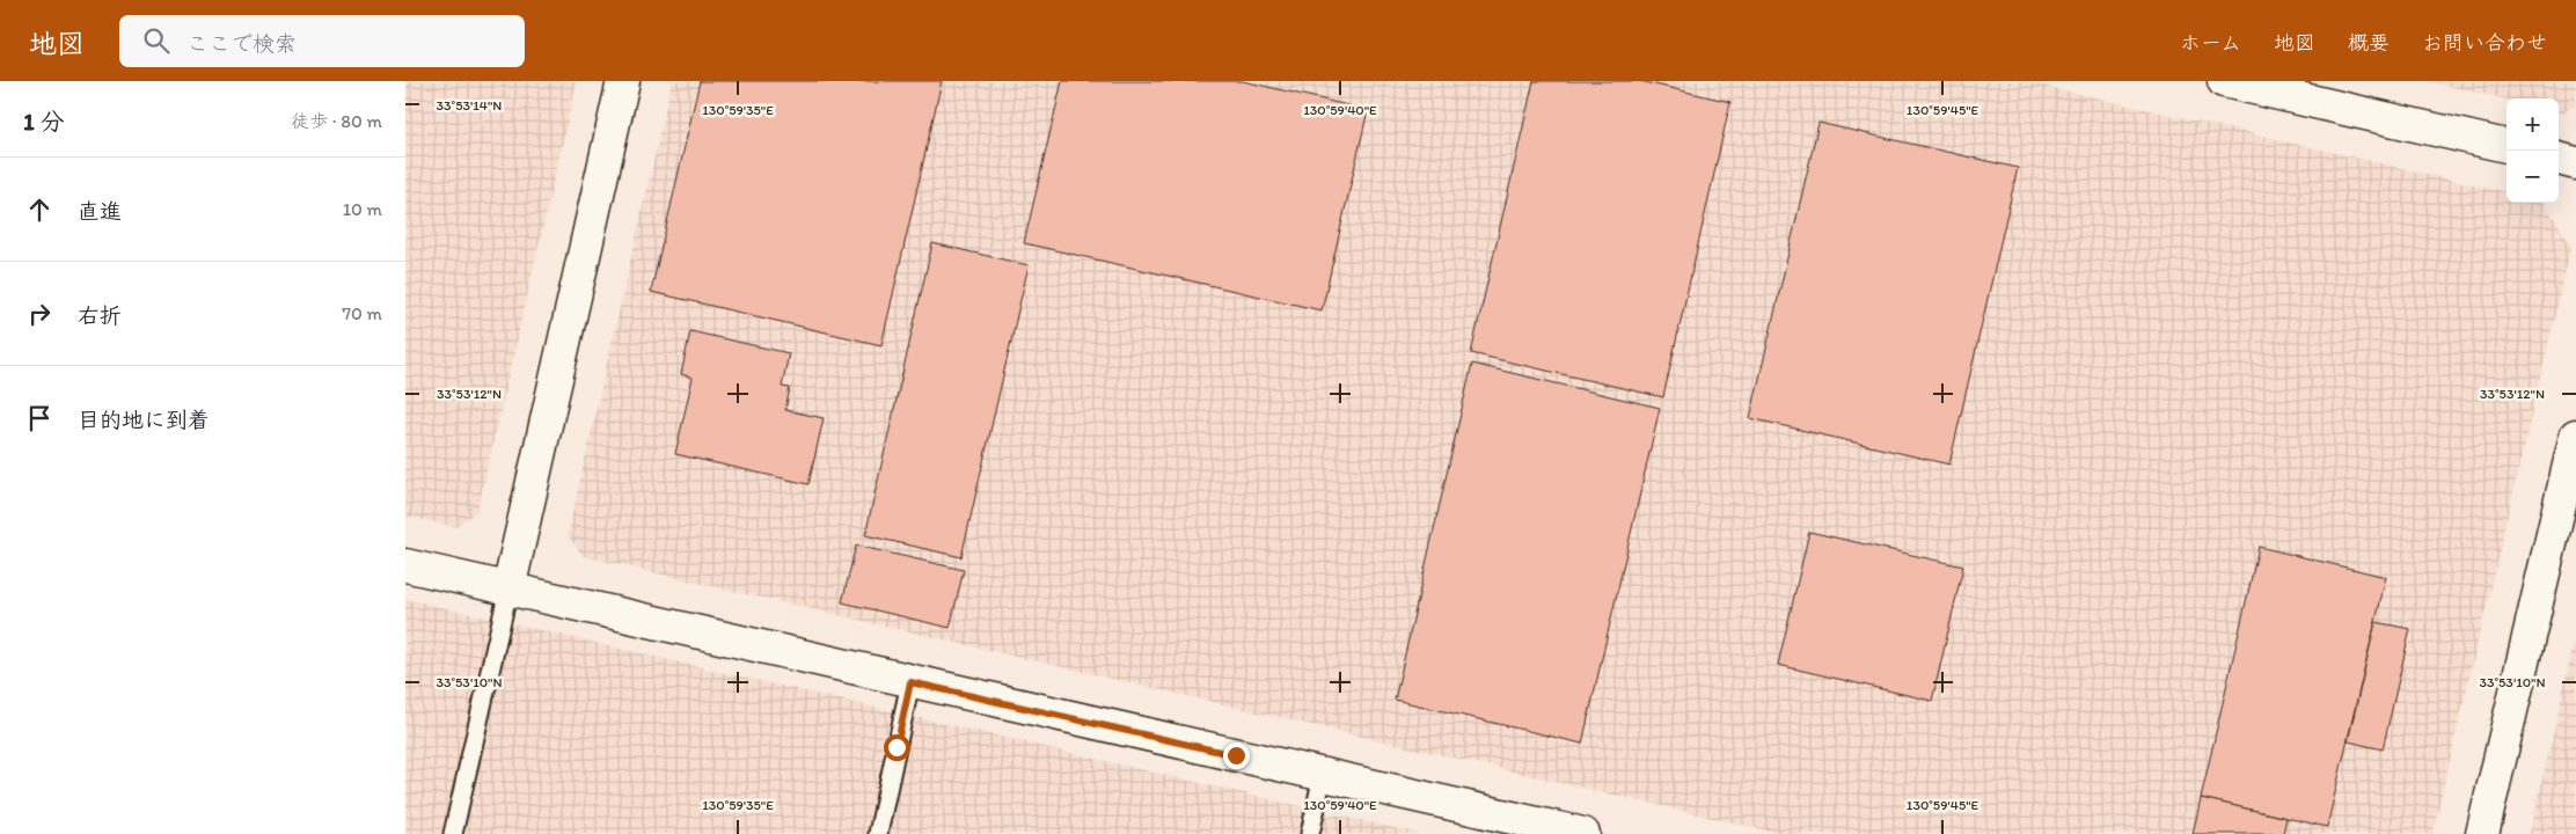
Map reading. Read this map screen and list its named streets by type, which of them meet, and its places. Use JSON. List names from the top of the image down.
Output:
{
  "page": {
    "header": "地図",
    "search": "ここで検索",
    "nav": [
      "ホーム",
      "地図",
      "概要",
      "お問い合わせ"
    ],
    "heading": ["1 分", "徒歩 · 80 m"],
    "map_buttons": ["+", "−"],
    "list": [
      ["直進", "10 m"],
      ["右折", "70 m"],
      "目的地に到着"
    ]
  },
  "coordinates": [
    "33°53'14\"N",
    "130°59'35\"E",
    "130°59'40\"E",
    "130°59'45\"E",
    "33°53'12\"N",
    "33°53'10\"N"
  ]
}
